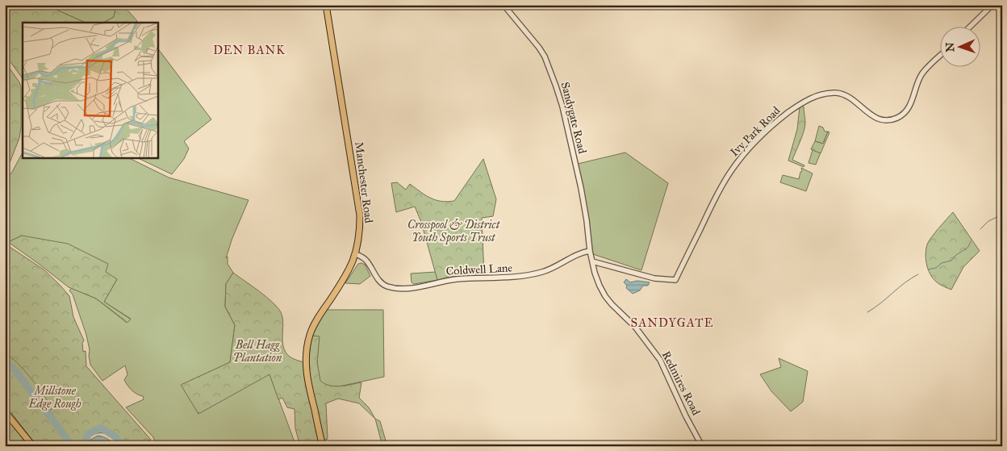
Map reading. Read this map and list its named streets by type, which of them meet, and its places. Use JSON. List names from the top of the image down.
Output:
{
  "streets": {
    "main road": ["Manchester Road"],
    "street": [
      "Sandygate Road",
      "Ivy Park Road",
      "Coldwell Lane",
      "Redmires Road"
    ]
  },
  "crossings": [
    ["Sandygate Road", "Coldwell Lane"],
    ["Sandygate Road", "Redmires Road"],
    ["Ivy Park Road", "Redmires Road"],
    ["Manchester Road", "Coldwell Lane"],
    ["Coldwell Lane", "Redmires Road"]
  ],
  "districts": ["DEN BANK", "SANDYGATE"],
  "parks": ["Crosspool & District Youth Sports Trust", "Bell Hagg Plantation", "Millstone Edge Rough"],
  "north": "left"
}
